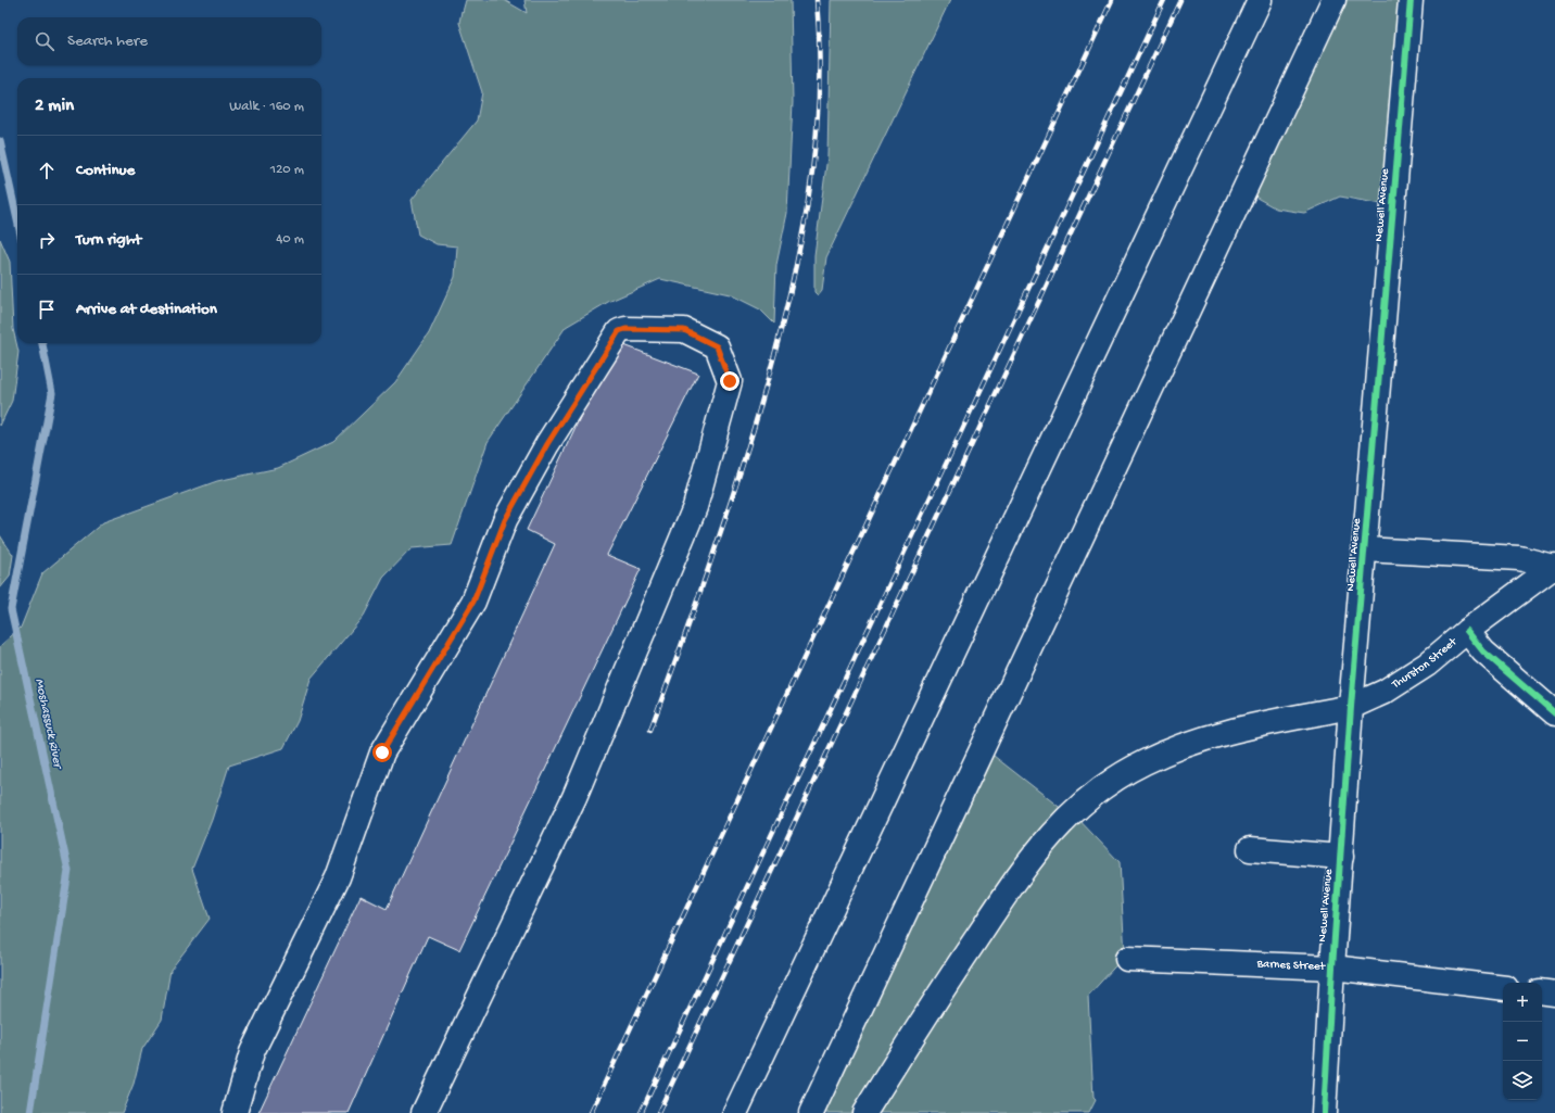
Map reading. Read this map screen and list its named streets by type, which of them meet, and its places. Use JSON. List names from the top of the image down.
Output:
{
  "streets": {
    "main road": ["Newell Avenue", "Thurston Street", "Barnes Street"]
  },
  "crossings": [
    ["Newell Avenue", "Thurston Street"],
    ["Newell Avenue", "Barnes Street"]
  ],
  "water": ["Moshassuck River"],
  "page": {
    "search": "Search here",
    "heading": ["2 min", "Walk · 160 m"],
    "list": [
      ["Continue", "120 m"],
      ["Turn right", "40 m"],
      "Arrive at destination"
    ],
    "map_buttons": ["+", "−"]
  }
}
